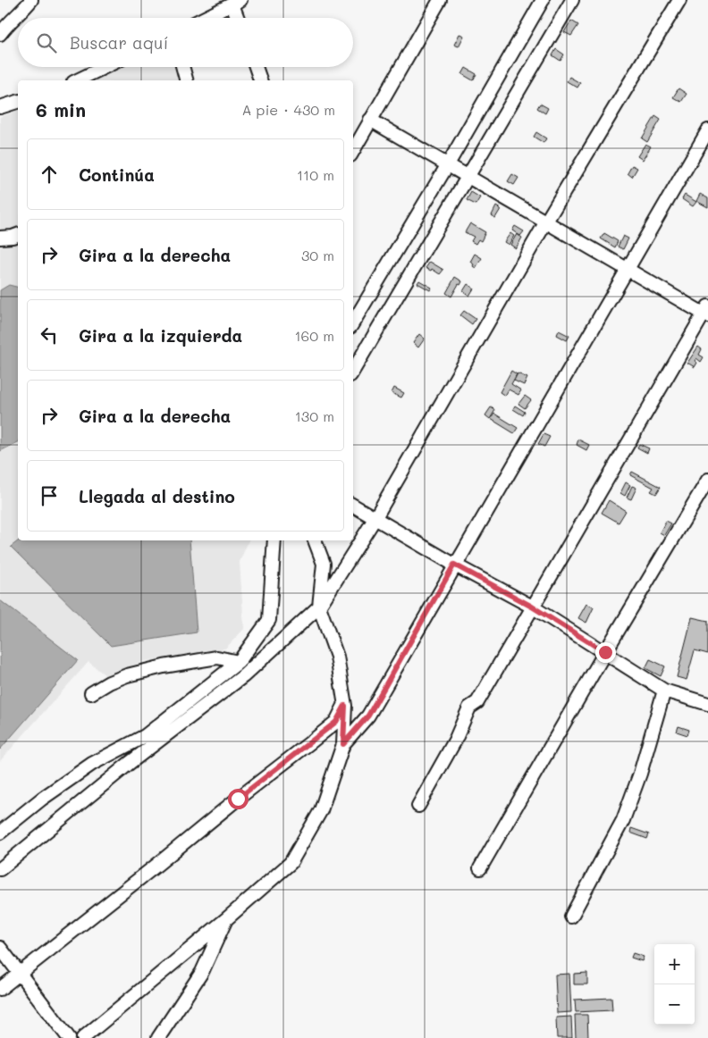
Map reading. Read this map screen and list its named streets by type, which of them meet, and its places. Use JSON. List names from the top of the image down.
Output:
{
  "page": {
    "search": "Buscar aquí",
    "heading": ["6 min", "A pie · 430 m"],
    "list": [
      ["Continúa", "110 m"],
      ["Gira a la derecha", "30 m"],
      ["Gira a la izquierda", "160 m"],
      ["Gira a la derecha", "130 m"],
      "Llegada al destino"
    ],
    "map_buttons": ["+", "−"]
  }
}
